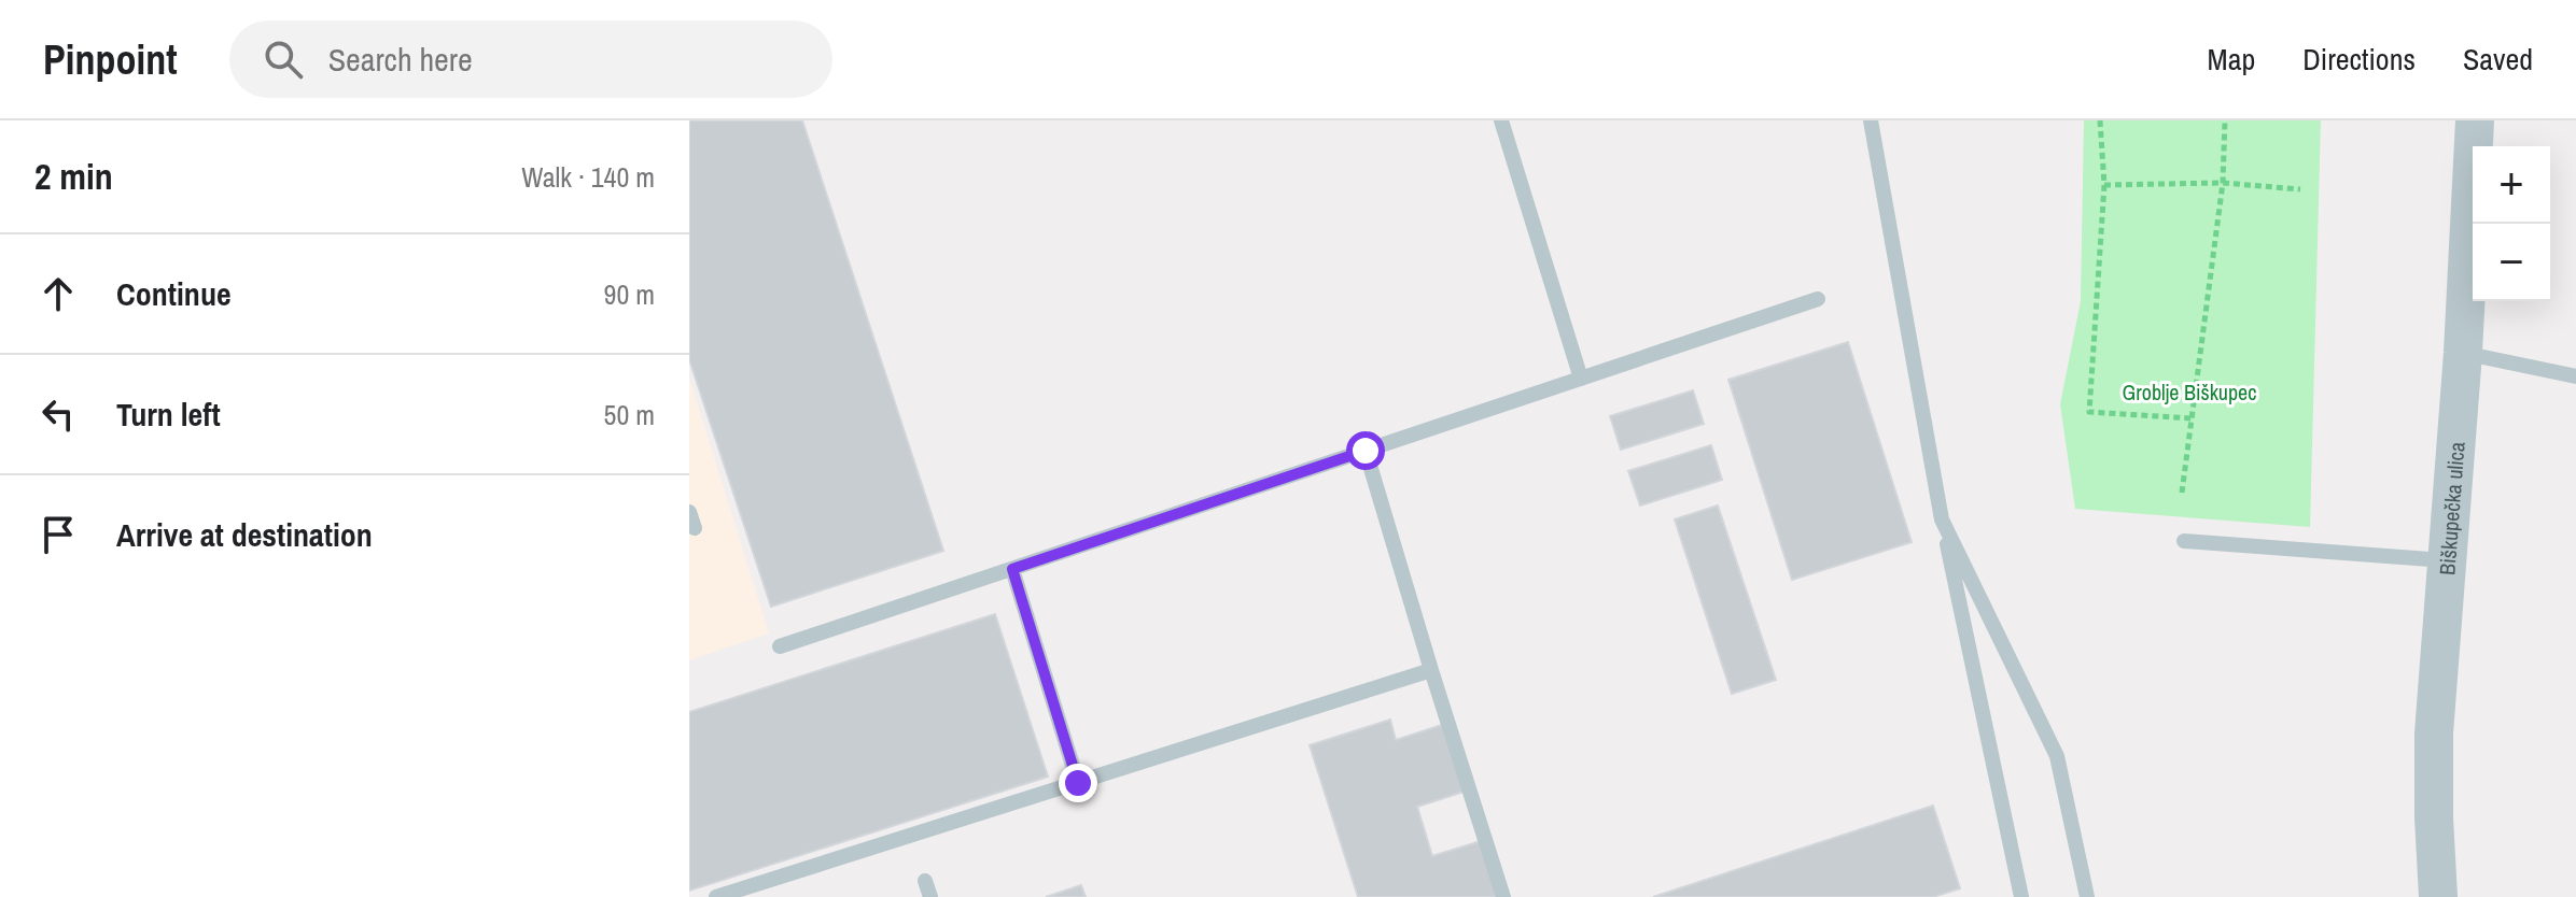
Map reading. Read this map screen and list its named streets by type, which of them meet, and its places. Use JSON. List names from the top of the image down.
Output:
{
  "streets": {
    "street": ["Biškupečka ulica"]
  },
  "parks": ["Groblje Biškupec"],
  "page": {
    "header": "Pinpoint",
    "search": "Search here",
    "nav": ["Map", "Directions", "Saved"],
    "heading": ["2 min", "Walk · 140 m"],
    "map_buttons": ["+", "−"],
    "list": [
      ["Continue", "90 m"],
      ["Turn left", "50 m"],
      "Arrive at destination"
    ]
  }
}
